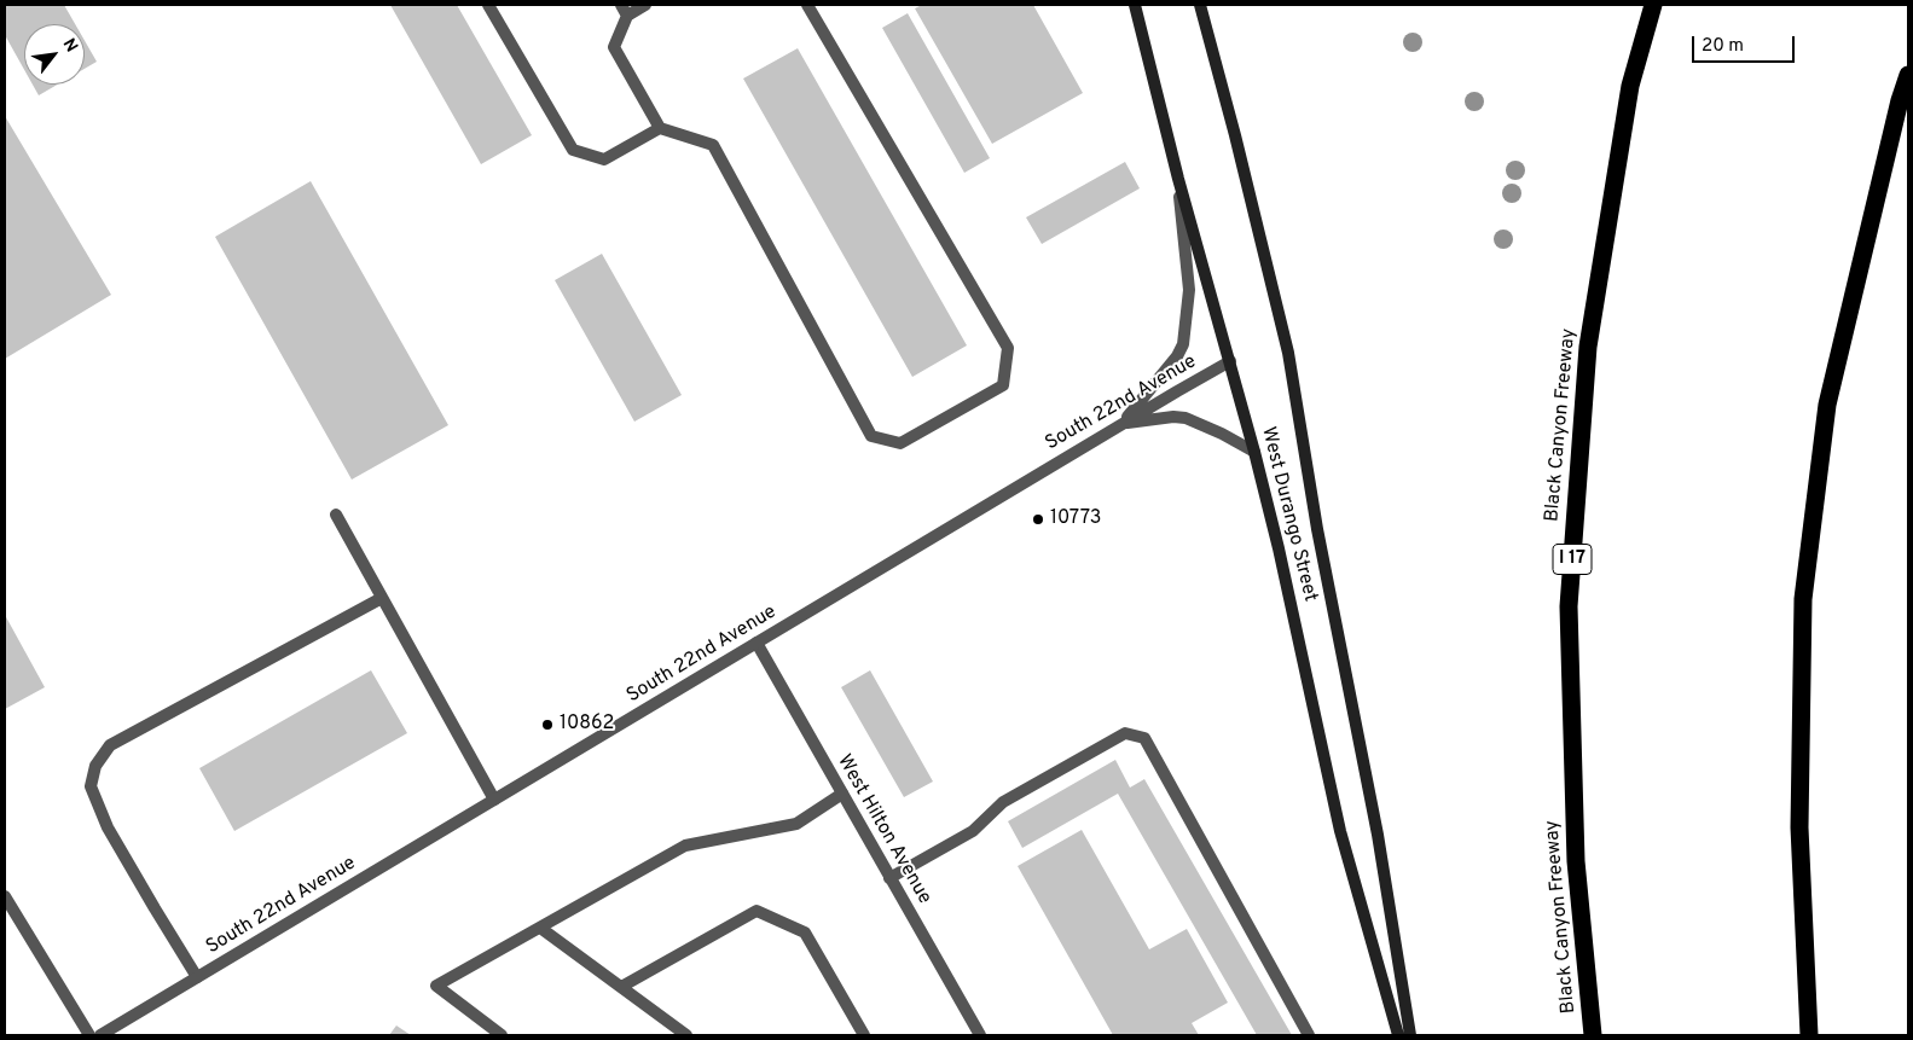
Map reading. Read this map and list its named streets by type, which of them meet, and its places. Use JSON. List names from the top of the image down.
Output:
{
  "streets": {
    "highway": ["Black Canyon Freeway", "I 17"],
    "main road": ["West Durango Street"],
    "street": ["South 22nd Avenue", "West Hilton Avenue"]
  },
  "crossings": [
    ["South 22nd Avenue", "West Durango Street"],
    ["South 22nd Avenue", "West Hilton Avenue"]
  ],
  "places": ["10773", "10862"],
  "scale_bar": "20 m",
  "north": "top right"
}
